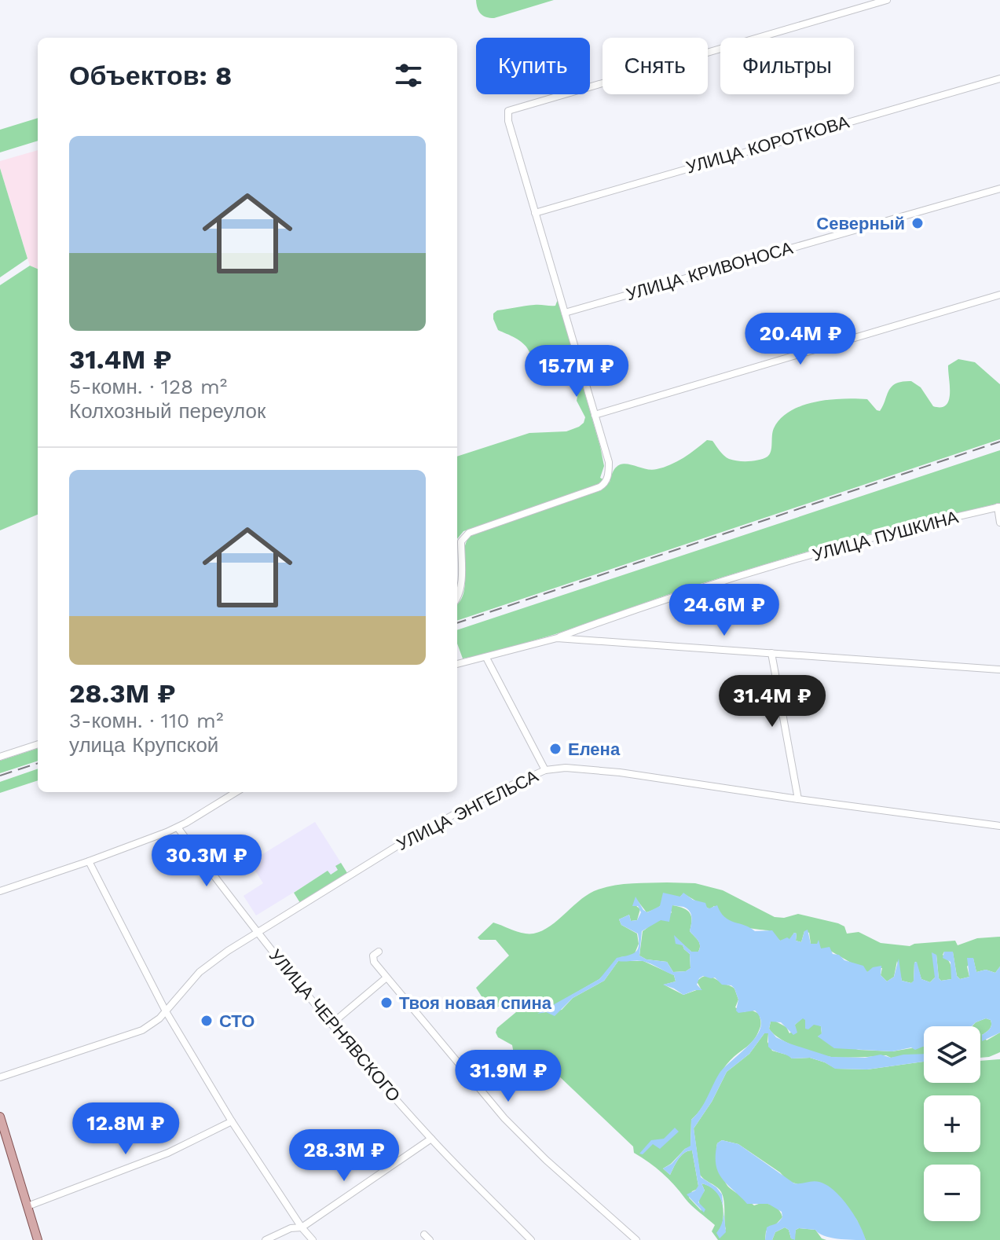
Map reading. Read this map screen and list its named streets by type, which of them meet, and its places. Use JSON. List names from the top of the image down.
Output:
{
  "streets": {
    "street": [
      "УЛИЦА КОРОТКОВА",
      "УЛИЦА КРИВОНОСА",
      "УЛИЦА ПУШКИНА",
      "УЛИЦА ЭНГЕЛЬСА",
      "УЛИЦА ЧЕРНЯВСКОГО"
    ]
  },
  "crossings": [
    ["УЛИЦА ЭНГЕЛЬСА", "УЛИЦА ЧЕРНЯВСКОГО"]
  ],
  "places": [
    "Северный",
    "Елена",
    "Твоя новая спина",
    "СТО"
  ],
  "page": {
    "chip": ["Купить", "Снять", "Фильтры"],
    "heading": "Объектов: 8",
    "list": [
      {
        "name": "31.4M ₽",
        "note": "5-комн. · 128 m² · Колхозный переулок"
      },
      {
        "name": "28.3M ₽",
        "note": "3-комн. · 110 m² · улица Крупской"
      }
    ],
    "price": [
      "20.4M ₽",
      "15.7M ₽",
      "24.6M ₽",
      "31.4M ₽",
      "30.3M ₽",
      "31.9M ₽",
      "12.8M ₽",
      "28.3M ₽"
    ],
    "map_buttons": ["+", "−"]
  }
}
